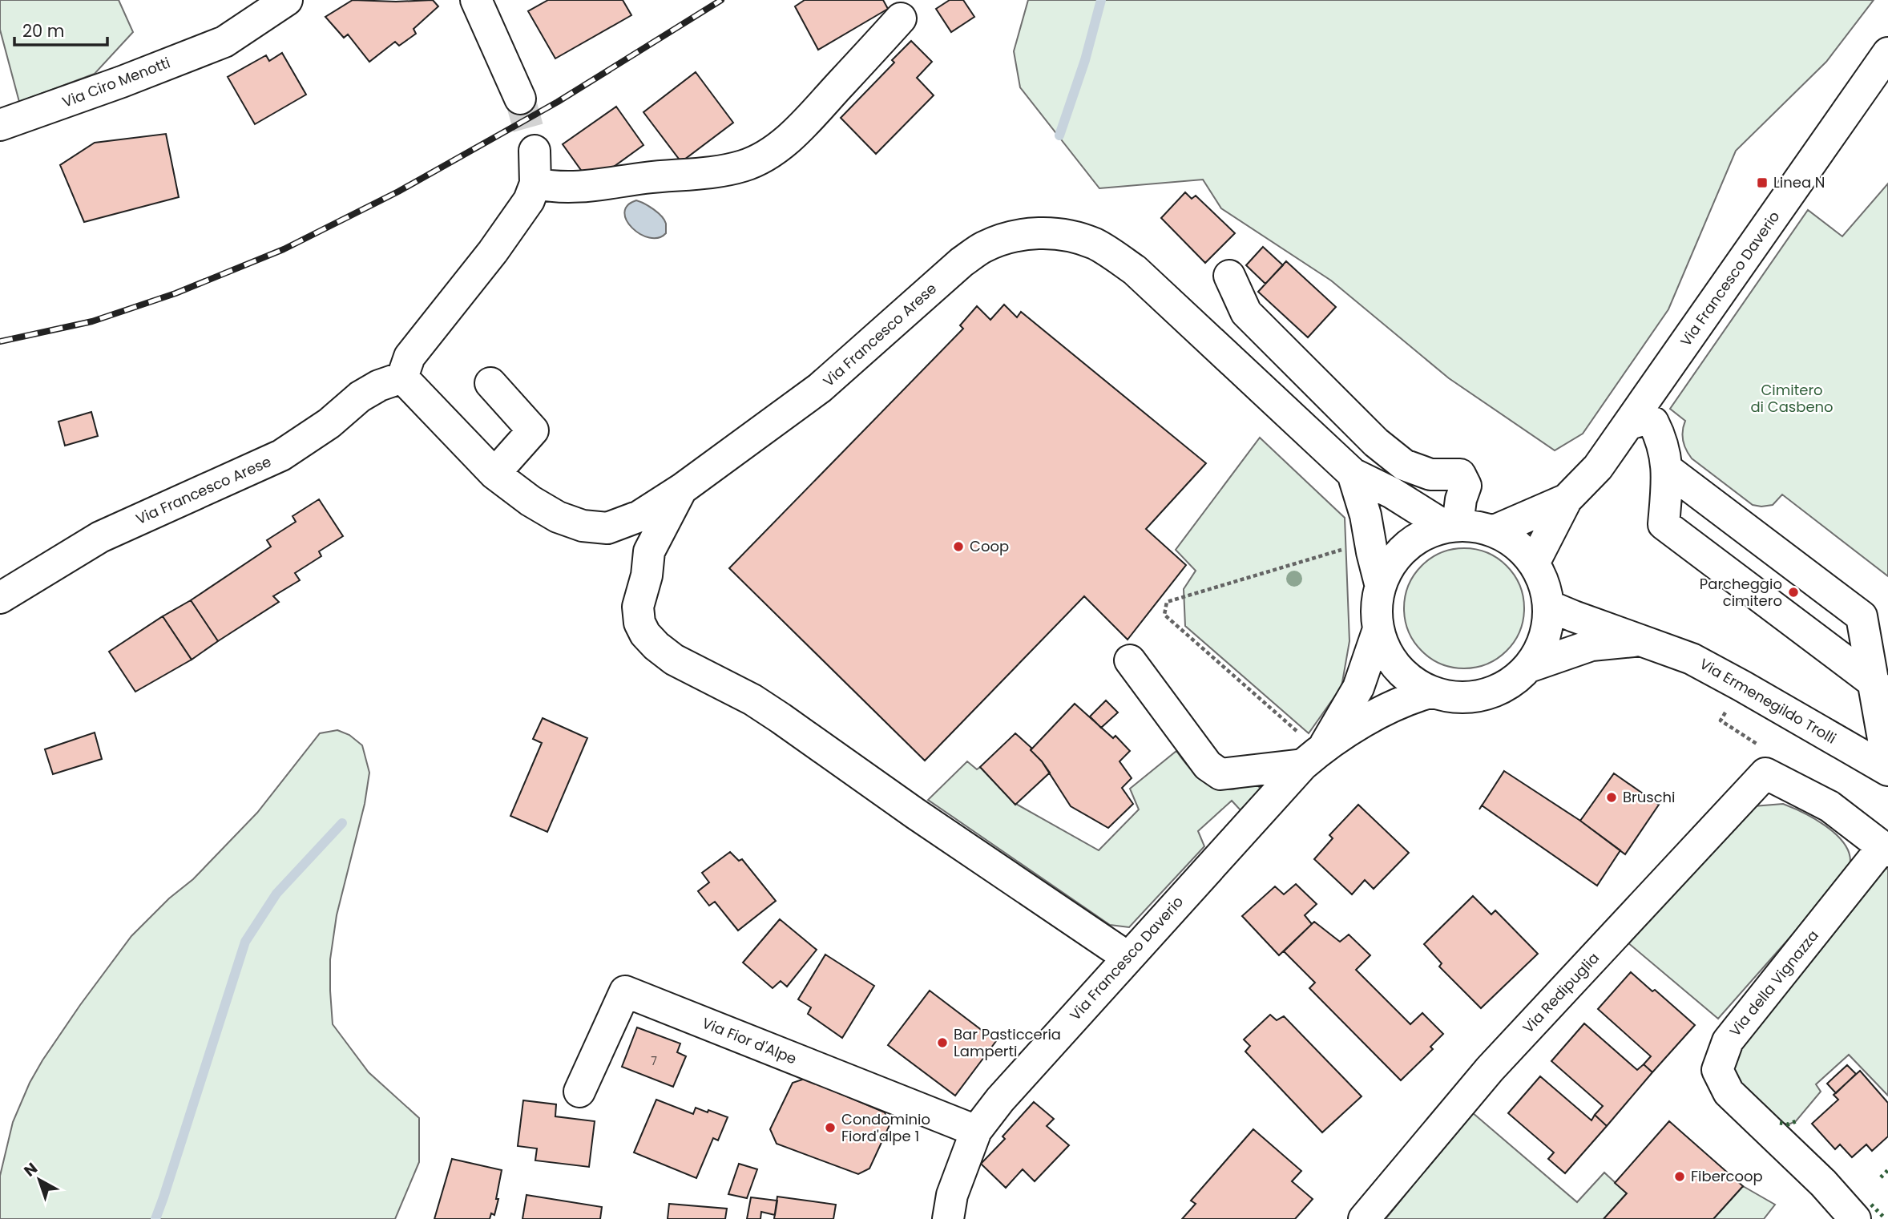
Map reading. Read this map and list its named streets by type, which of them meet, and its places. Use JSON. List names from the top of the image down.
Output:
{
  "streets": {
    "street": [
      "Via Ciro Menotti",
      "Via Francesco Daverio",
      "Via Francesco Arese",
      "Via Ermenegildo Trolli",
      "Via della Vignazza",
      "Via Redipuglia",
      "Via Fior d'Alpe"
    ]
  },
  "crossings": [
    ["Via Francesco Daverio", "Via Francesco Arese"],
    ["Via Francesco Daverio", "Via Ermenegildo Trolli"],
    ["Via Francesco Daverio", "Via Fior d'Alpe"],
    ["Via Francesco Arese", "Via Ermenegildo Trolli"]
  ],
  "parks": ["Cimitero di Casbeno"],
  "places": {
    "transit": ["Linea N"],
    "other": [
      "Coop",
      "Parcheggio cimitero",
      "Bruschi",
      "Bar Pasticceria Lamperti",
      "Condominio Fiord'alpe 1",
      "Fibercoop"
    ]
  },
  "house_numbers": ["7"],
  "scale_bar": "20 m",
  "north": "top left"
}
